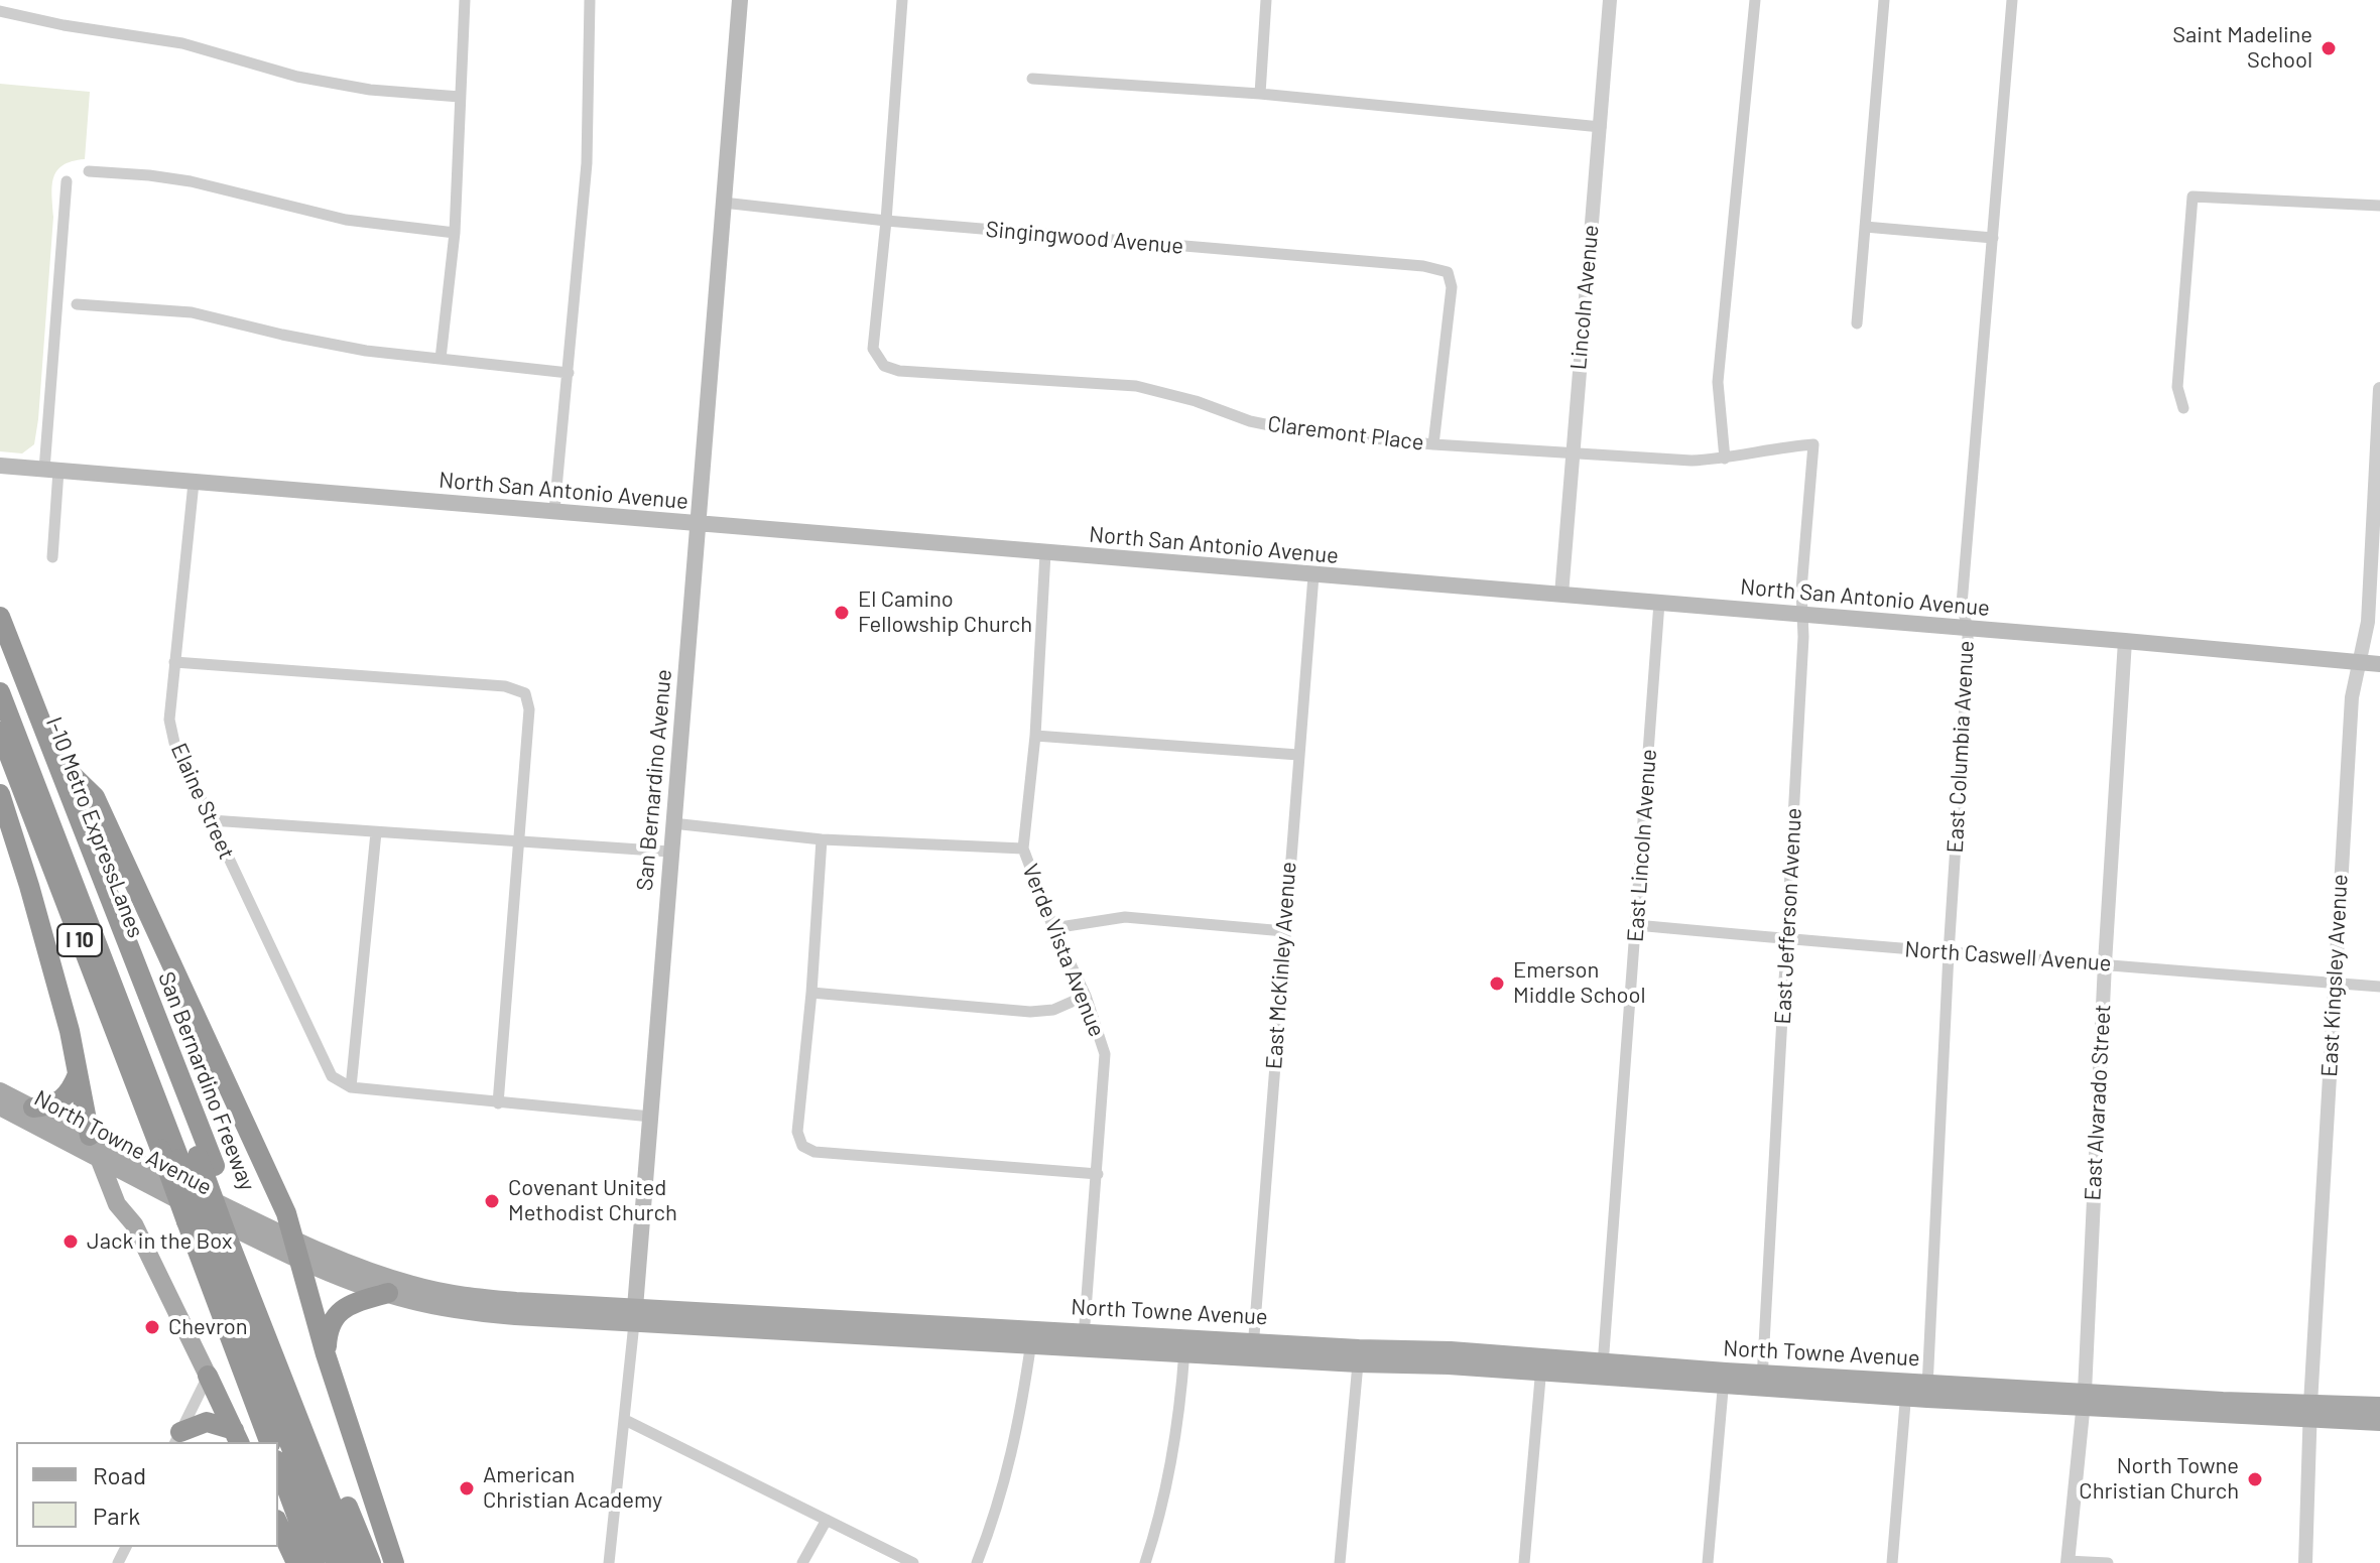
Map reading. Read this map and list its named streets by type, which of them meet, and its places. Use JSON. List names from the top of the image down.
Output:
{
  "streets": {
    "highway": ["I-10 Metro ExpressLanes", "I 10", "San Bernardino Freeway"],
    "main road": ["North San Antonio Avenue", "San Bernardino Avenue", "North Towne Avenue"],
    "street": [
      "Singingwood Avenue",
      "Lincoln Avenue",
      "Claremont Place",
      "East Columbia Avenue",
      "Elaine Street",
      "East Lincoln Avenue",
      "East Jefferson Avenue",
      "Verde Vista Avenue",
      "North Caswell Avenue",
      "East McKinley Avenue",
      "East Kingsley Avenue",
      "East Alvarado Street"
    ]
  },
  "crossings": [
    ["Singingwood Avenue", "Claremont Place"],
    ["Singingwood Avenue", "San Bernardino Avenue"],
    ["Lincoln Avenue", "Claremont Place"],
    ["Lincoln Avenue", "North San Antonio Avenue"],
    ["Claremont Place", "East Jefferson Avenue"],
    ["North San Antonio Avenue", "East Columbia Avenue"],
    ["North San Antonio Avenue", "San Bernardino Avenue"],
    ["North San Antonio Avenue", "Elaine Street"],
    ["North San Antonio Avenue", "East Lincoln Avenue"],
    ["North San Antonio Avenue", "East Jefferson Avenue"],
    ["North San Antonio Avenue", "Verde Vista Avenue"],
    ["North San Antonio Avenue", "East McKinley Avenue"],
    ["North San Antonio Avenue", "East Kingsley Avenue"],
    ["North San Antonio Avenue", "East Alvarado Street"],
    ["East Columbia Avenue", "North Caswell Avenue"],
    ["East Columbia Avenue", "North Towne Avenue"],
    ["San Bernardino Avenue", "North Towne Avenue"],
    ["I-10 Metro ExpressLanes", "San Bernardino Freeway"],
    ["East Lincoln Avenue", "North Caswell Avenue"],
    ["East Lincoln Avenue", "North Towne Avenue"],
    ["East Jefferson Avenue", "North Caswell Avenue"],
    ["East Jefferson Avenue", "North Towne Avenue"],
    ["Verde Vista Avenue", "North Towne Avenue"],
    ["North Caswell Avenue", "East Kingsley Avenue"],
    ["North Caswell Avenue", "East Alvarado Street"],
    ["East McKinley Avenue", "North Towne Avenue"],
    ["East Kingsley Avenue", "North Towne Avenue"],
    ["East Alvarado Street", "North Towne Avenue"]
  ],
  "places": [
    "Saint Madeline School",
    "El Camino Fellowship Church",
    "Emerson Middle School",
    "Covenant United Methodist Church",
    "Jack in the Box",
    "Chevron",
    "North Towne Christian Church",
    "American Christian Academy"
  ],
  "legend": ["Road", "Park"]
}
